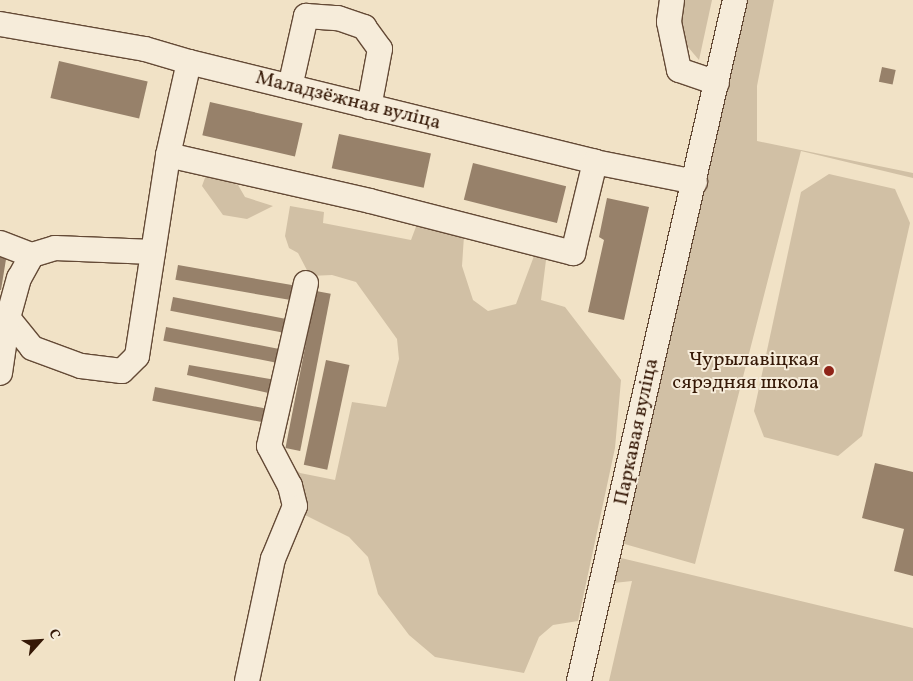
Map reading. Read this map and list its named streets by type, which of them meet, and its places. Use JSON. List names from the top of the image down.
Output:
{
  "streets": {
    "street": ["Маладзёжная вуліца", "Паркавая вуліца"]
  },
  "crossings": [
    ["Маладзёжная вуліца", "Паркавая вуліца"]
  ],
  "places": ["Чурылавіцкая сярэдняя школа"],
  "north": "top right"
}
